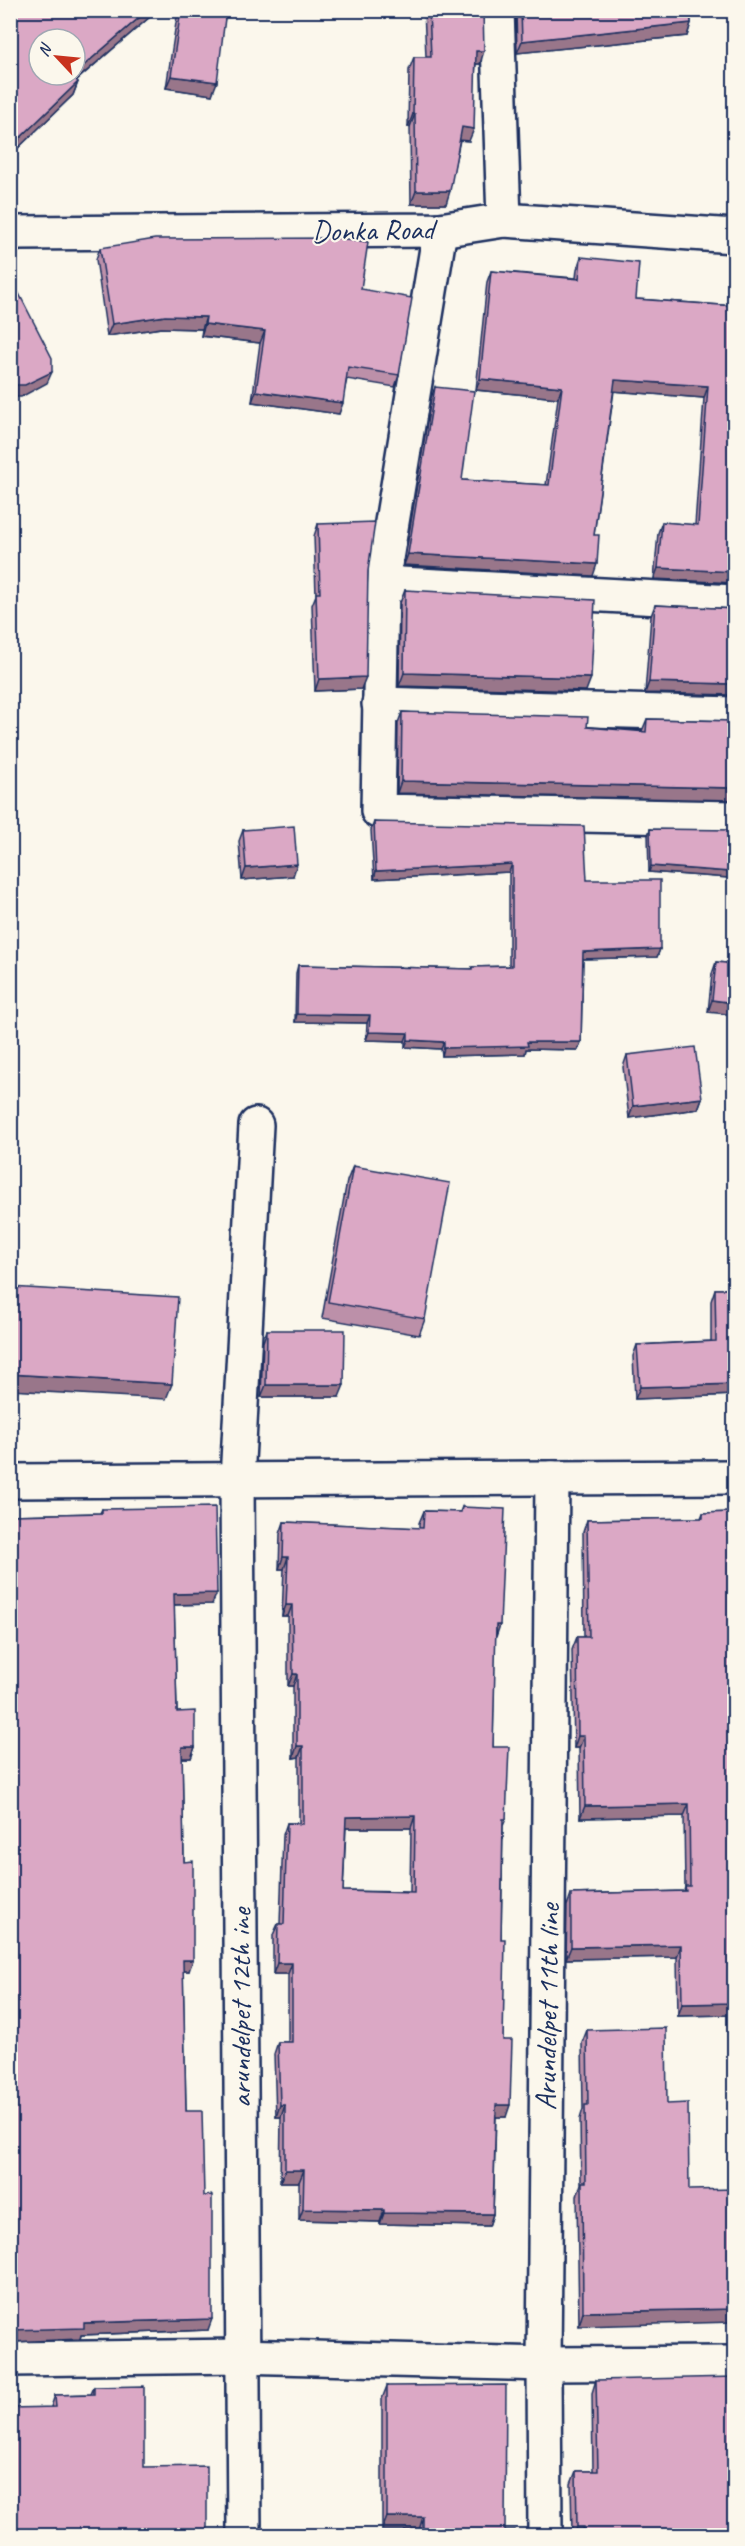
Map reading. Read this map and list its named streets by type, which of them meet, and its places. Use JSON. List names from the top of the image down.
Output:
{
  "streets": {
    "street": ["Donka Road", "Arundelpet 11th line", "arundelpet 12th ine"]
  },
  "north": "top left"
}
